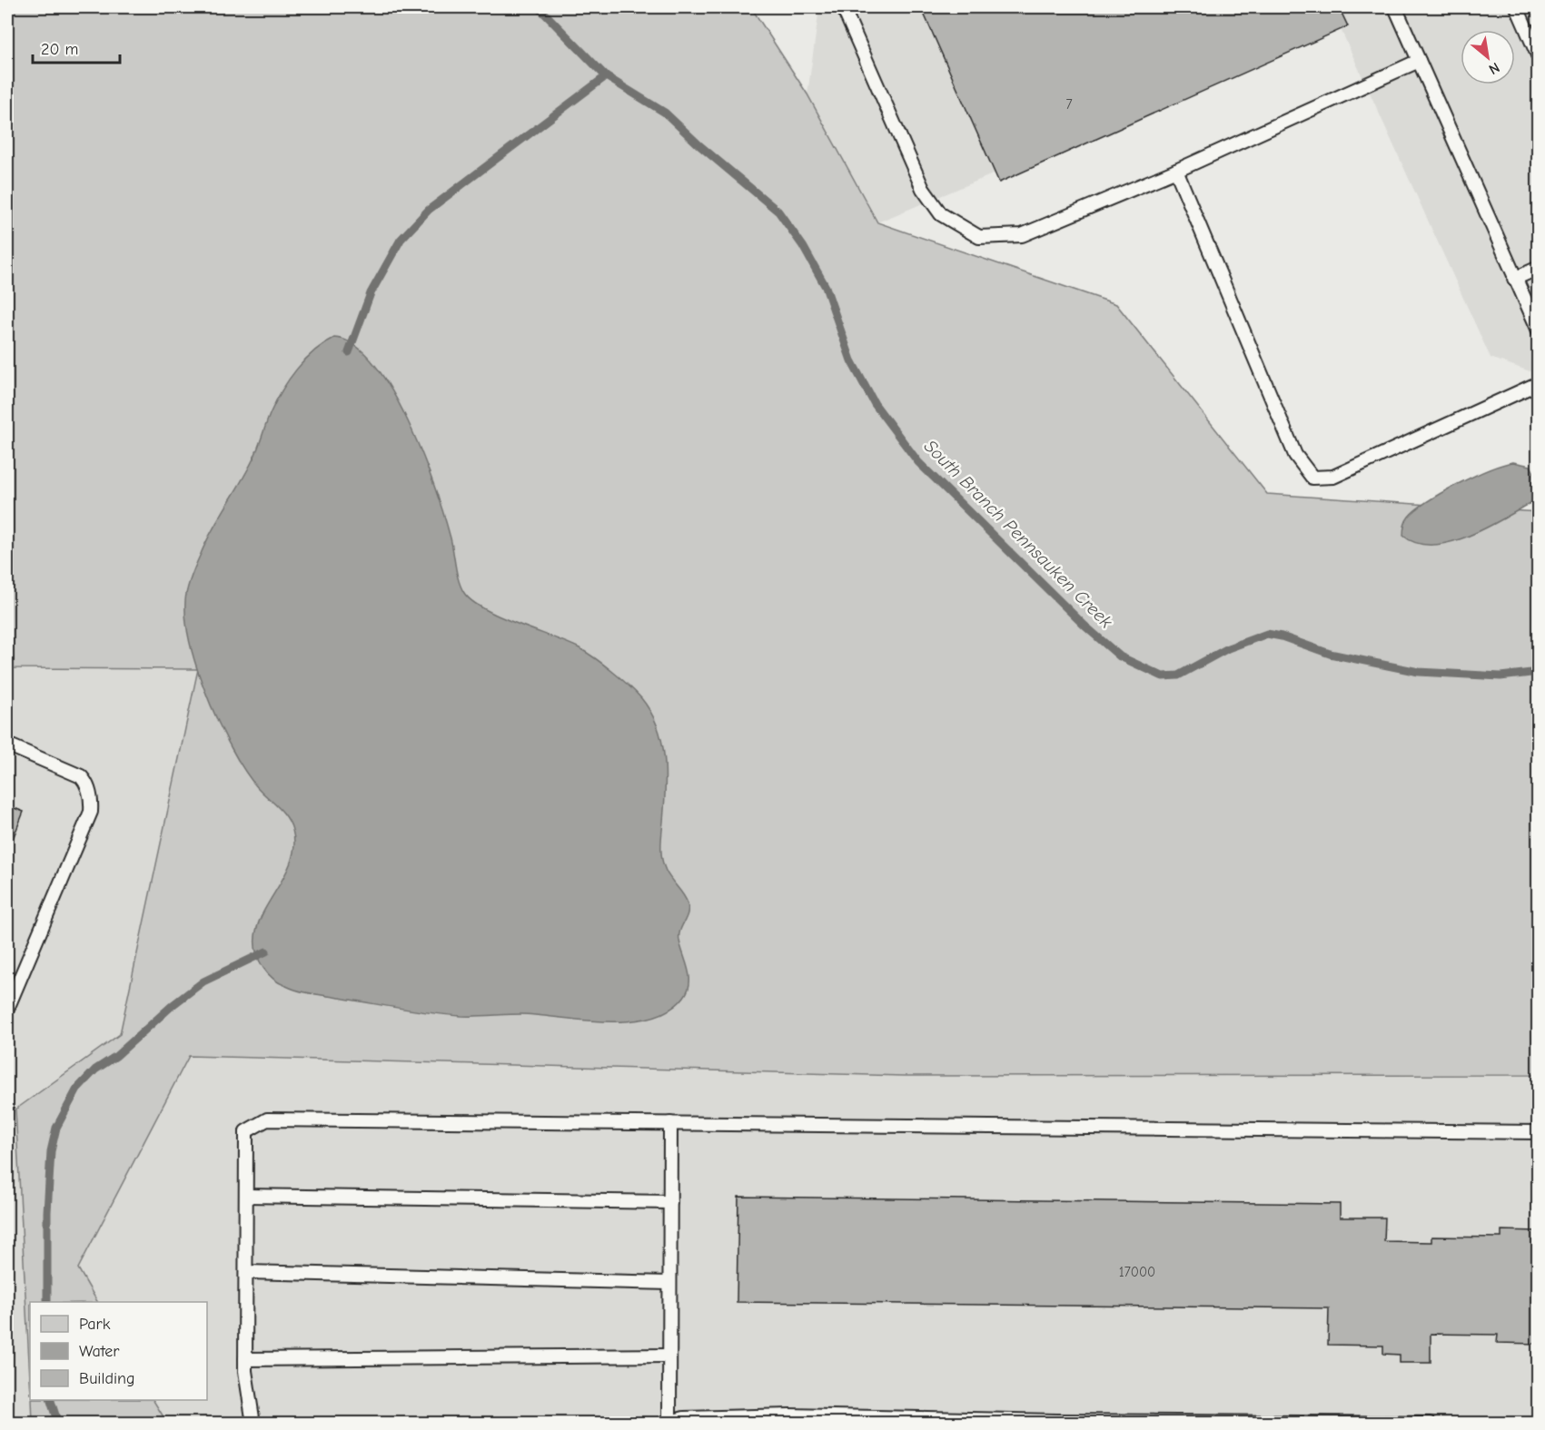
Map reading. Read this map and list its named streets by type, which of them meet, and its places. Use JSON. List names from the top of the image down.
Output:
{
  "water": ["South Branch Pennsauken Creek"],
  "house_numbers": ["7", "17000"],
  "legend": ["Park", "Water", "Building"],
  "scale_bar": "20 m",
  "north": "bottom right"
}
